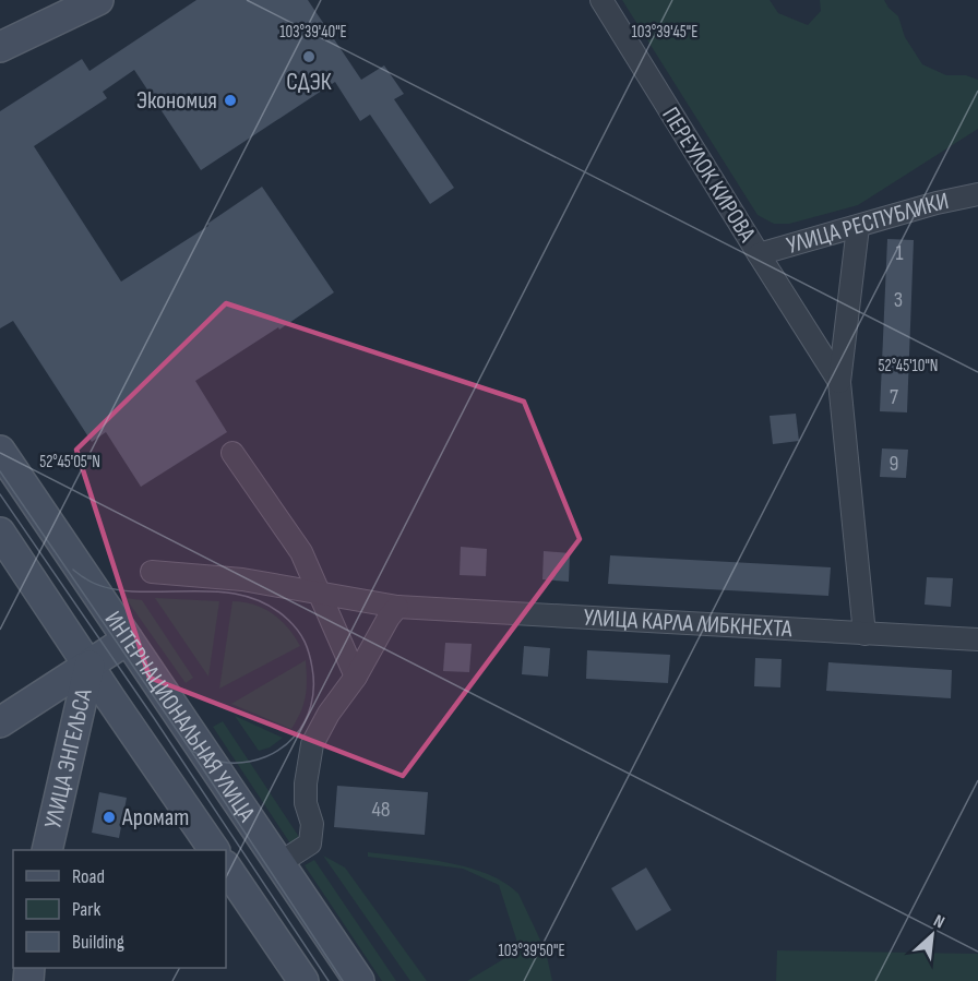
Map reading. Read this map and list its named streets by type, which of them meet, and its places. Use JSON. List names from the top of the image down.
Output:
{
  "streets": {
    "main road": ["ИНТЕРНАЦИОНАЛЬНАЯ УЛИЦА", "УЛИЦА ЭНГЕЛЬСА"],
    "street": ["ПЕРЕУЛОК КИРОВА", "УЛИЦА РЕСПУБЛИКИ", "УЛИЦА КАРЛА ЛИБКНЕХТА"]
  },
  "crossings": [
    ["ПЕРЕУЛОК КИРОВА", "УЛИЦА РЕСПУБЛИКИ"],
    ["ПЕРЕУЛОК КИРОВА", "УЛИЦА КАРЛА ЛИБКНЕХТА"],
    ["ИНТЕРНАЦИОНАЛЬНАЯ УЛИЦА", "УЛИЦА ЭНГЕЛЬСА"]
  ],
  "places": ["СДЭК", "Экономия", "Аромат"],
  "house_numbers": [
    "1",
    "3",
    "7",
    "9",
    "48"
  ],
  "legend": ["Road", "Park", "Building"],
  "north": "top right",
  "coordinates": [
    "103°39'40\"E",
    "103°39'45\"E",
    "52°45'10\"N",
    "52°45'05\"N",
    "103°39'50\"E"
  ]
}
